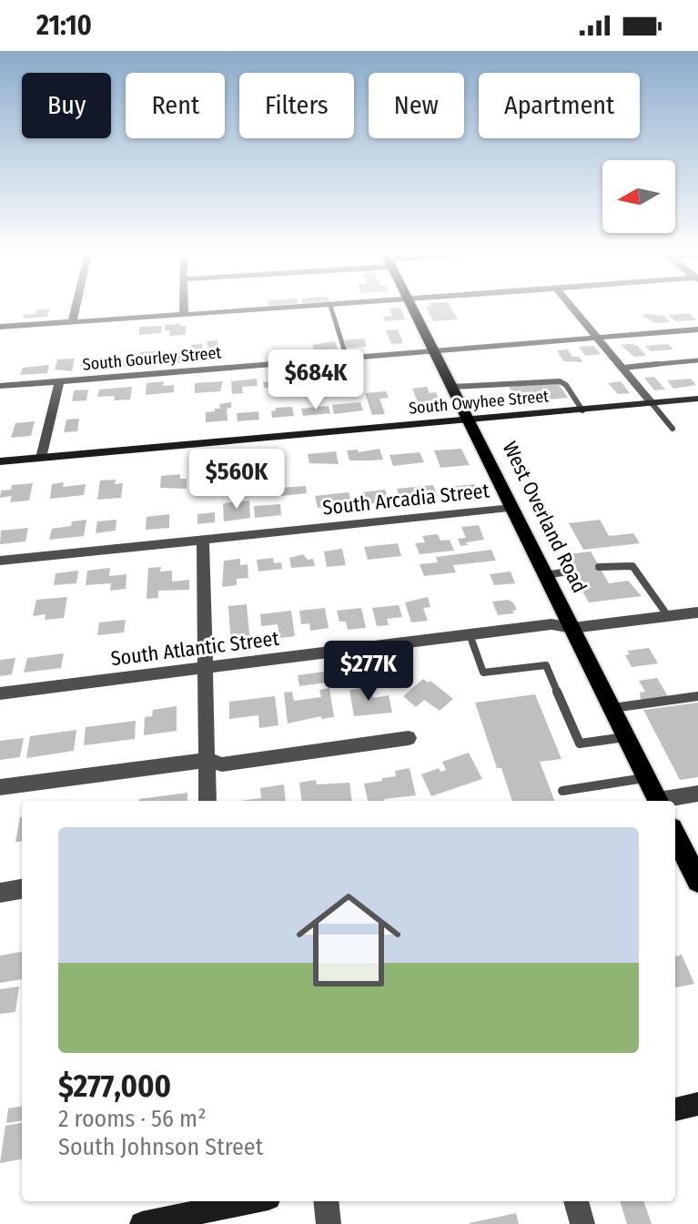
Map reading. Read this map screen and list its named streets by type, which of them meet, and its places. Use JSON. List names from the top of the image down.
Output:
{
  "streets": {
    "main road": ["West Overland Road"],
    "street": [
      "South Gourley Street",
      "South Owyhee Street",
      "South Arcadia Street",
      "South Atlantic Street"
    ]
  },
  "crossings": [
    ["South Gourley Street", "West Overland Road"],
    ["South Owyhee Street", "West Overland Road"],
    ["South Arcadia Street", "West Overland Road"],
    ["West Overland Road", "South Atlantic Street"]
  ],
  "north": "left",
  "page": {
    "status": "21:10",
    "chip": [
      "Buy",
      "Rent",
      "Filters",
      "New",
      "Apartment"
    ],
    "price": ["$684K", "$560K", "$277K"],
    "list": [
      {
        "name": "$277,000",
        "note": "2 rooms · 56 m² · South Johnson Street"
      }
    ]
  }
}
